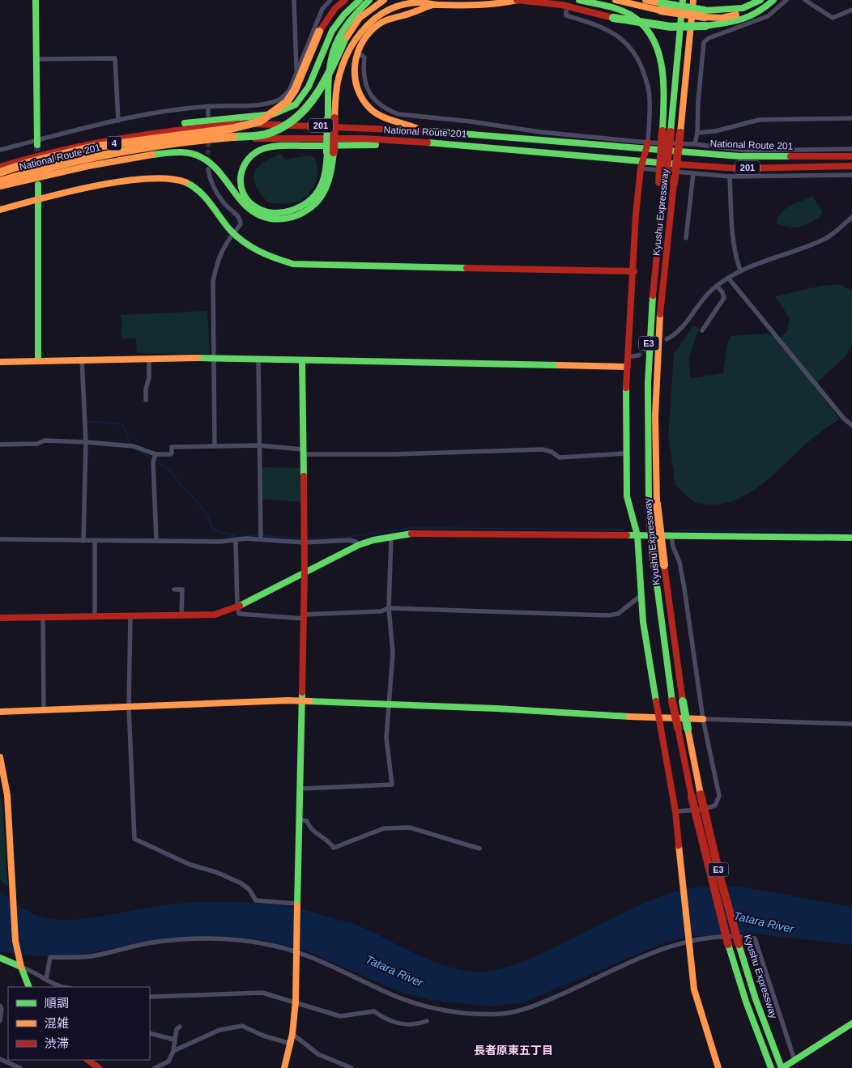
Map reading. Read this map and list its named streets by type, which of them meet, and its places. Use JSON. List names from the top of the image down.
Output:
{
  "streets": {
    "main road": [
      "201",
      "National Route 201",
      "4",
      "Kyushu Expressway",
      "E3"
    ]
  },
  "districts": ["長者原東五丁目"],
  "water": ["Tatara River"],
  "legend": ["順調", "混雑", "渋滞"]
}
